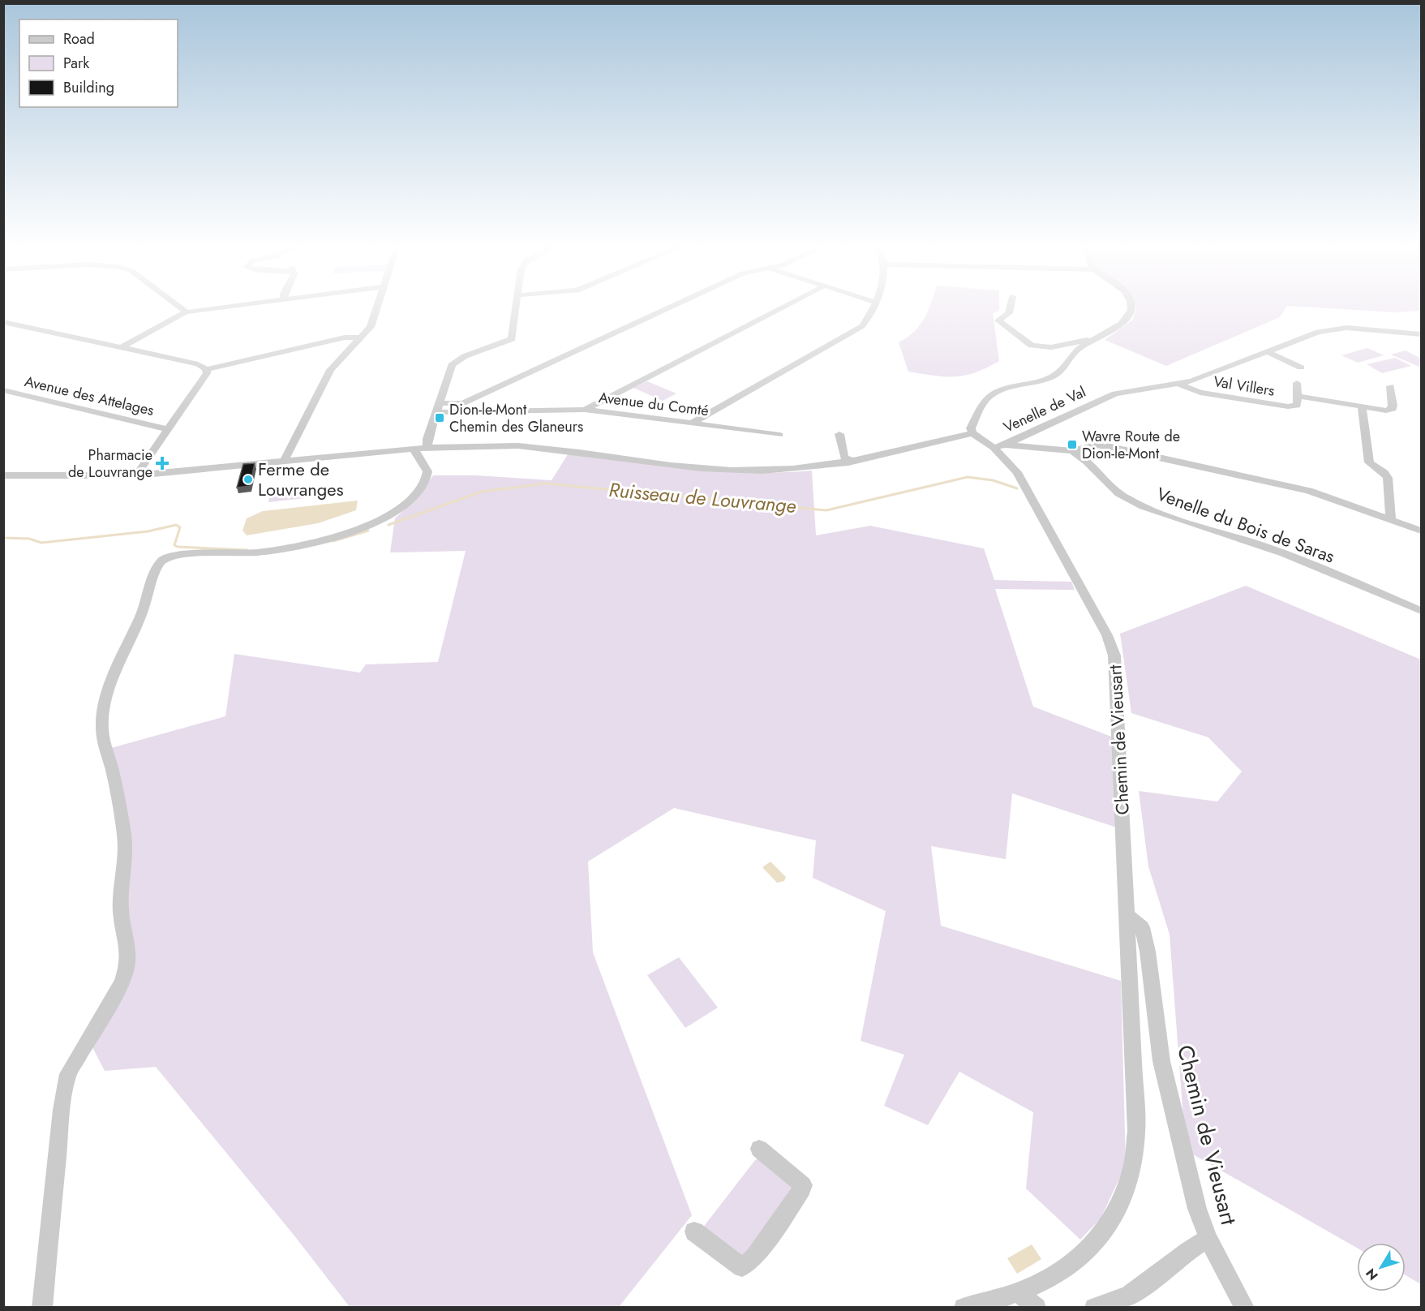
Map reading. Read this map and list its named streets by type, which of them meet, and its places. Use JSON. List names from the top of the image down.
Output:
{
  "streets": {
    "street": [
      "Val Villers",
      "Avenue des Attelages",
      "Avenue du Comté",
      "Venelle de Val",
      "Venelle du Bois de Saras",
      "Chemin de Vieusart"
    ]
  },
  "crossings": [
    ["Val Villers", "Venelle de Val"],
    ["Venelle de Val", "Chemin de Vieusart"]
  ],
  "water": ["Ruisseau de Louvrange"],
  "places": {
    "transit": ["Dion-le-Mont Chemin des Glaneurs", "Wavre Route de Dion-le-Mont"],
    "health": ["Pharmacie de Louvrange"],
    "other": ["Ferme de Louvranges"]
  },
  "legend": ["Road", "Park", "Building"],
  "north": "bottom left"
}
